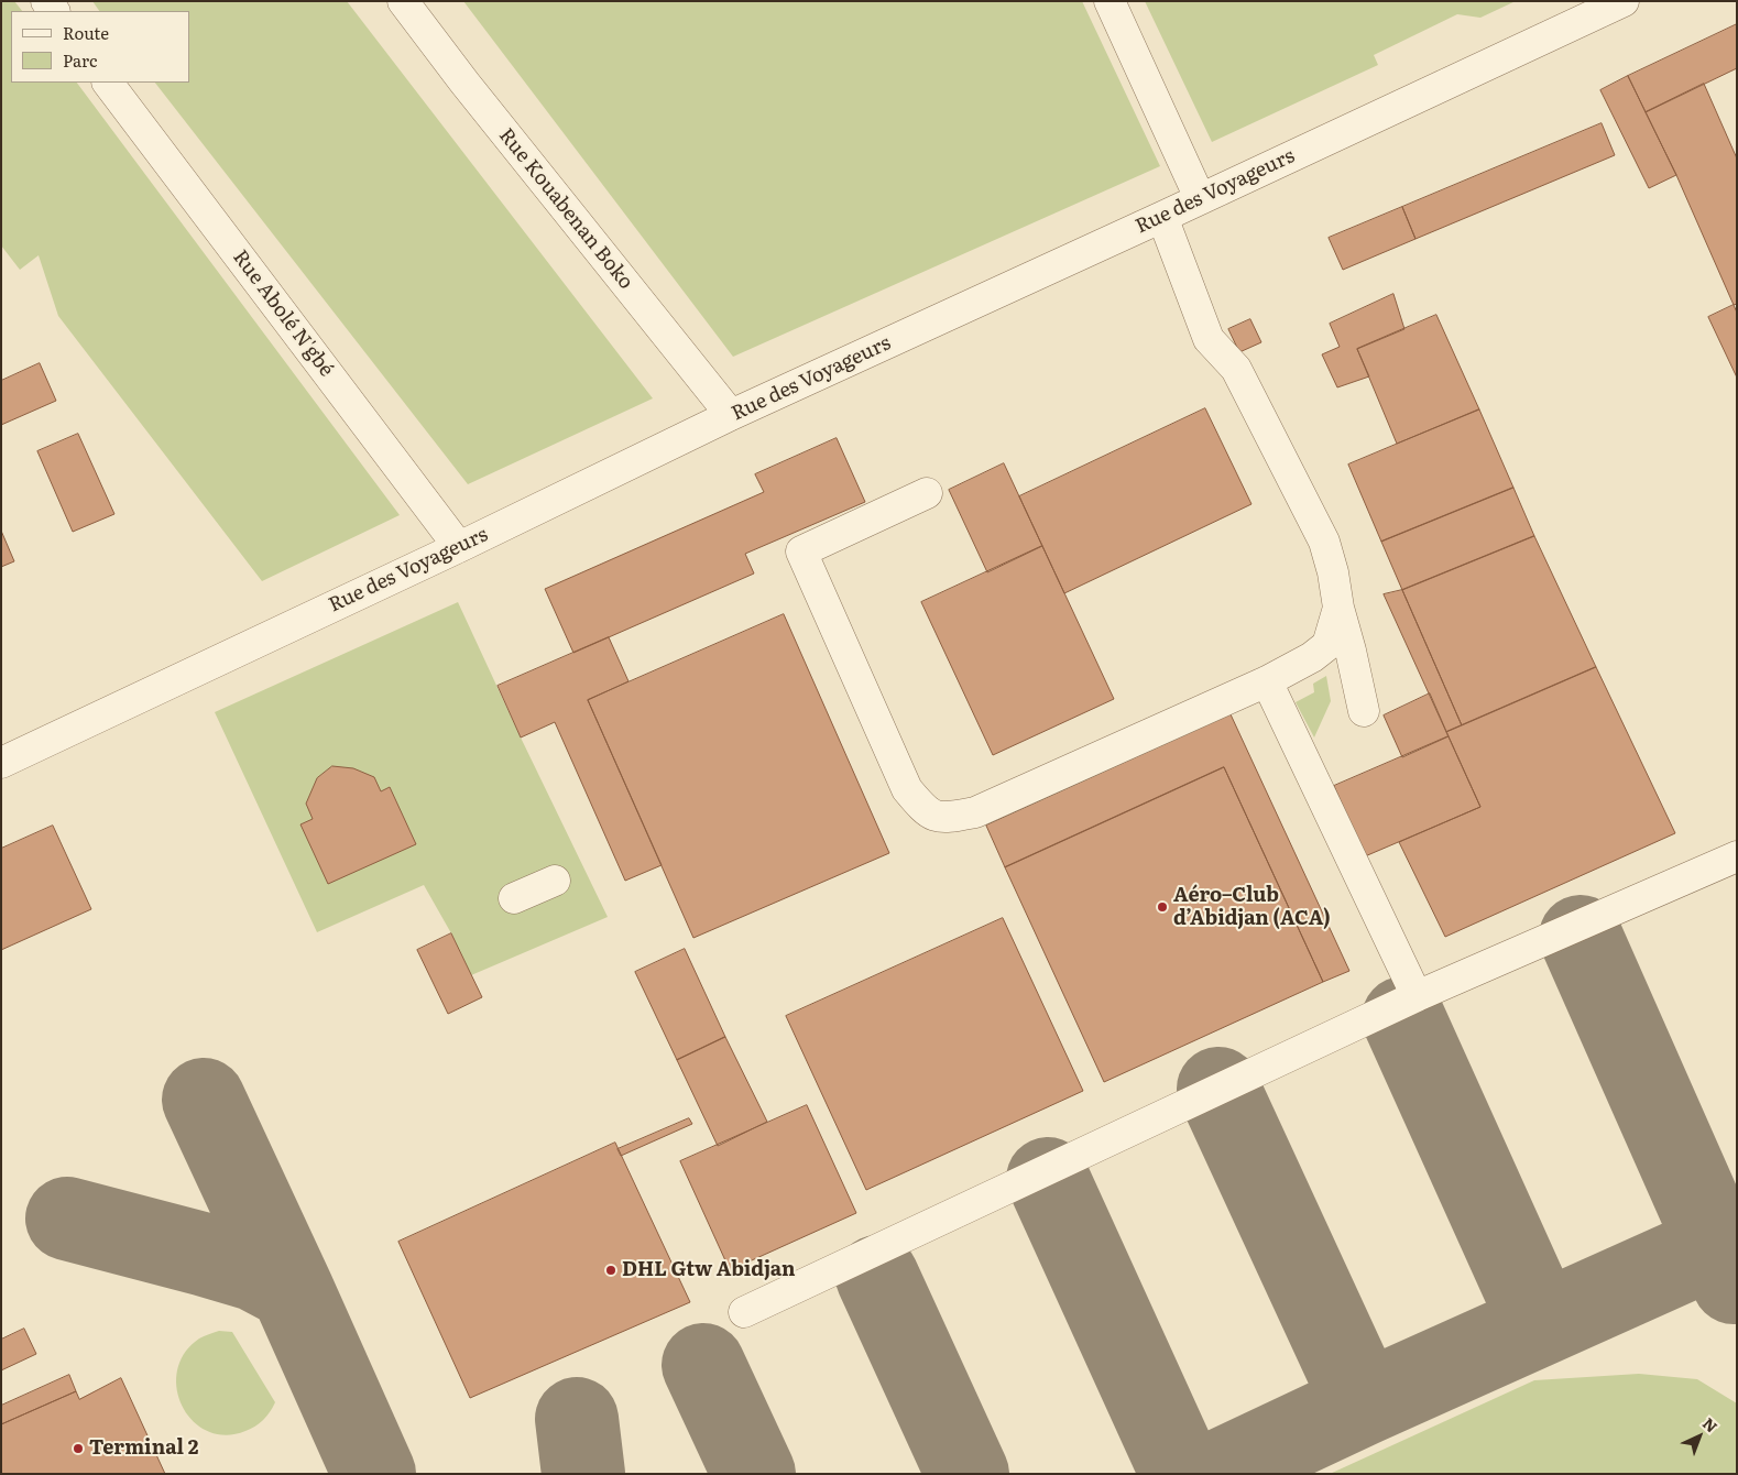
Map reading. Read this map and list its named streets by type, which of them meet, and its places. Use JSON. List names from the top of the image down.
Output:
{
  "streets": {
    "street": ["Rue des Voyageurs", "Rue Kouabenan Boko", "Rue Abolé N'gbé"]
  },
  "crossings": [
    ["Rue des Voyageurs", "Rue Kouabenan Boko"],
    ["Rue des Voyageurs", "Rue Abolé N'gbé"]
  ],
  "places": ["Aéro–Club d’Abidjan (ACA)", "DHL Gtw Abidjan", "Terminal 2"],
  "legend": ["Route", "Parc"],
  "north": "top right"
}
